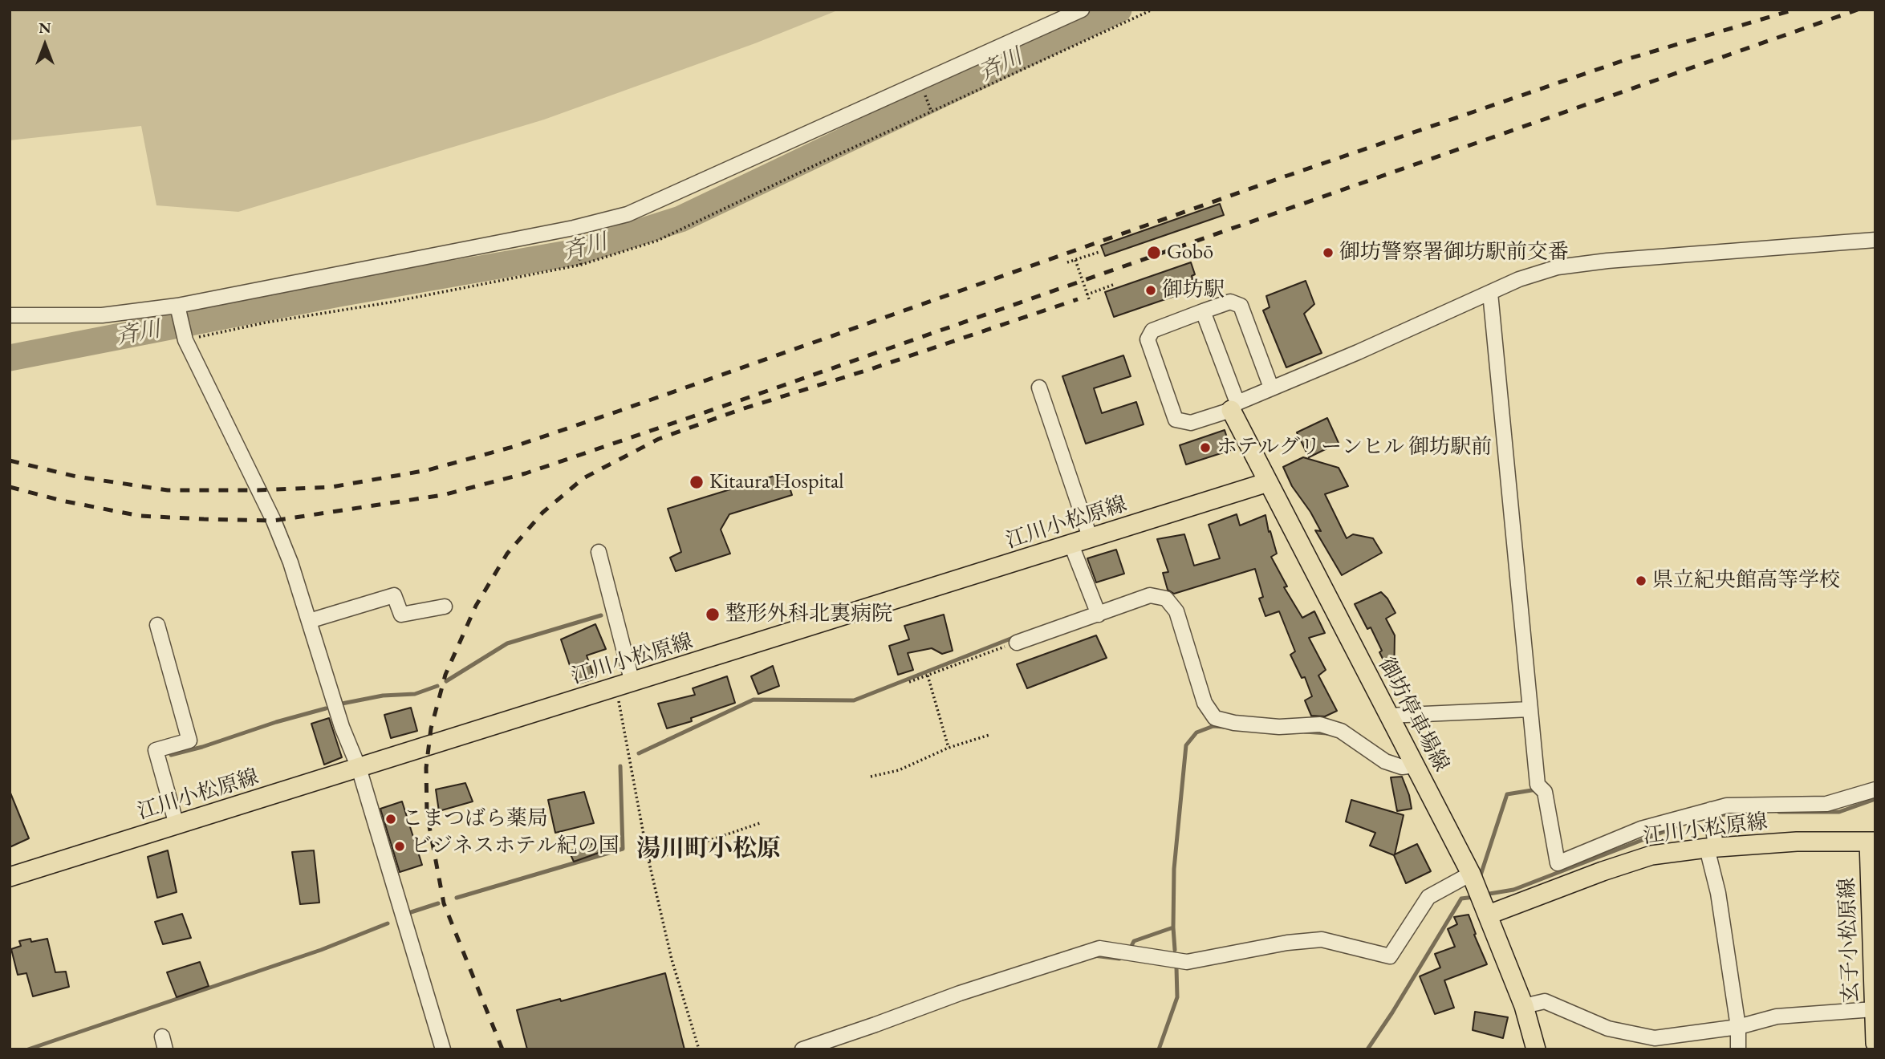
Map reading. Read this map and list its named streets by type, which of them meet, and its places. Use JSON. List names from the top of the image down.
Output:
{
  "streets": {
    "main road": ["江川小松原線", "御坊停車場線", "玄子小松原線"]
  },
  "crossings": [
    ["江川小松原線", "御坊停車場線"],
    ["江川小松原線", "玄子小松原線"]
  ],
  "districts": ["湯川町小松原"],
  "water": ["斉川"],
  "places": [
    "Gobō",
    "御坊警察署御坊駅前交番",
    "御坊駅",
    "ホテルグリーンヒル 御坊駅前",
    "Kitaura Hospital",
    "県立紀央館高等学校",
    "整形外科北裏病院",
    "こまつばら薬局",
    "ビジネスホテル紀の国"
  ],
  "north": "top"
}
